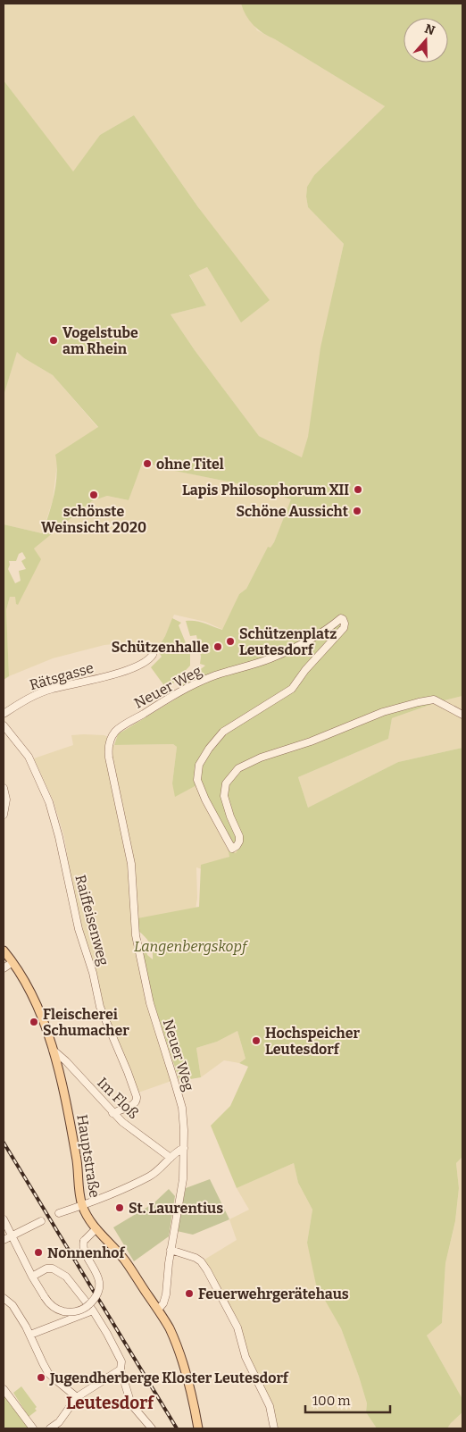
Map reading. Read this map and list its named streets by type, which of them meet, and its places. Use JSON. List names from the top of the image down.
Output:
{
  "streets": {
    "main road": ["Hauptstraße"],
    "street": [
      "Rätsgasse",
      "Neuer Weg",
      "Raiffeisenweg",
      "Im Floß"
    ]
  },
  "crossings": [
    ["Neuer Weg", "Hauptstraße"],
    ["Raiffeisenweg", "Im Floß"],
    ["Im Floß", "Hauptstraße"]
  ],
  "districts": ["Leutesdorf"],
  "parks": ["Langenbergskopf"],
  "places": [
    "Vogelstube am Rhein",
    "ohne Titel",
    "Lapis Philosophorum XII",
    "schönste Weinsicht 2020",
    "Schöne Aussicht",
    "Schützenplatz Leutesdorf",
    "Schützenhalle",
    "Fleischerei Schumacher",
    "Hochspeicher Leutesdorf",
    "St. Laurentius",
    "Nonnenhof",
    "Feuerwehrgerätehaus",
    "Jugendherberge Kloster Leutesdorf"
  ],
  "scale_bar": "100 m",
  "north": "top"
}
